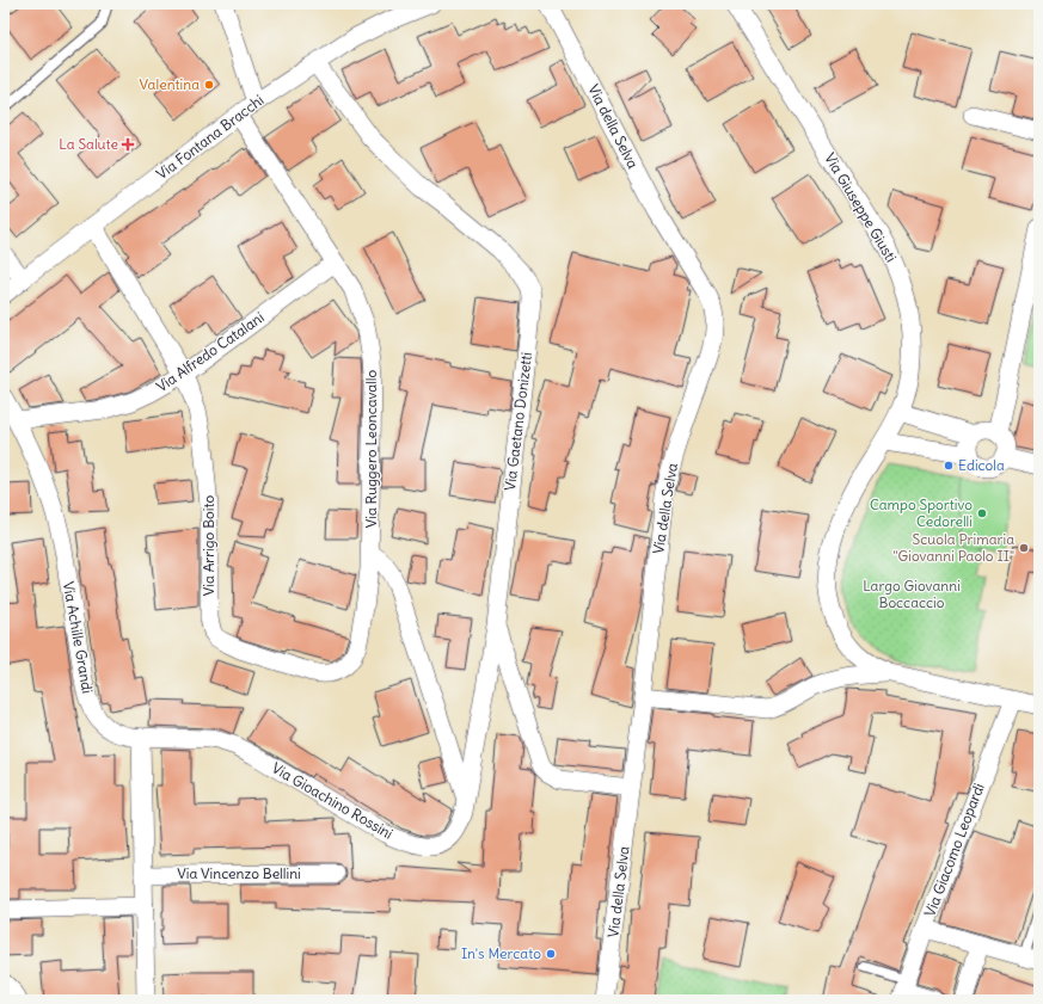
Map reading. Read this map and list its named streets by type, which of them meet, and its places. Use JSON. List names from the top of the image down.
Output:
{
  "streets": {
    "street": [
      "Via della Selva",
      "Via Fontana Bracchi",
      "Via Giuseppe Giusti",
      "Via Alfredo Catalani",
      "Via Gaetano Donizetti",
      "Via Ruggero Leoncavallo",
      "Via Arrigo Boito",
      "Via Achille Grandi",
      "Via Gioachino Rossini",
      "Via Giacomo Leopardi",
      "Via Vincenzo Bellini"
    ]
  },
  "crossings": [
    ["Via della Selva", "Via Gaetano Donizetti"],
    ["Via Fontana Bracchi", "Via Gaetano Donizetti"],
    ["Via Fontana Bracchi", "Via Ruggero Leoncavallo"],
    ["Via Fontana Bracchi", "Via Arrigo Boito"],
    ["Via Alfredo Catalani", "Via Ruggero Leoncavallo"],
    ["Via Alfredo Catalani", "Via Arrigo Boito"],
    ["Via Alfredo Catalani", "Via Achille Grandi"],
    ["Via Gaetano Donizetti", "Via Gioachino Rossini"],
    ["Via Ruggero Leoncavallo", "Via Arrigo Boito"],
    ["Via Achille Grandi", "Via Gioachino Rossini"]
  ],
  "parks": ["Largo Giovanni Boccaccio"],
  "places": {
    "other": [
      "Valentina",
      "Edicola",
      "Campo Sportivo Cedorelli",
      "Scuola Primaria \"Giovanni Paolo II\"",
      "In's Mercato"
    ],
    "health": ["La Salute"]
  }
}
